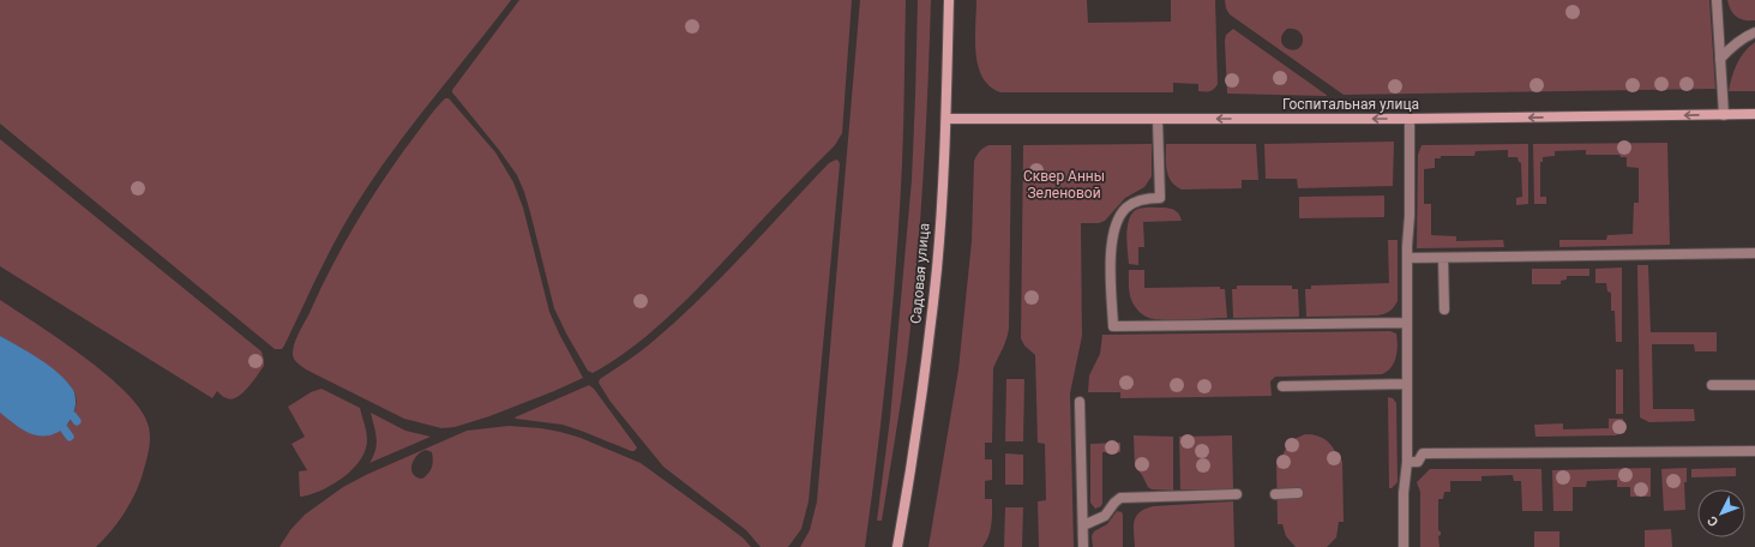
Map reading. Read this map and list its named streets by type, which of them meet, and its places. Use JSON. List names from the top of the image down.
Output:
{
  "streets": {
    "street": ["Госпитальная улица", "Садовая улица"]
  },
  "crossings": [
    ["Госпитальная улица", "Садовая улица"]
  ],
  "one_way": ["Госпитальная улица"],
  "parks": ["Сквер Анны Зеленовой"],
  "north": "bottom left"
}
